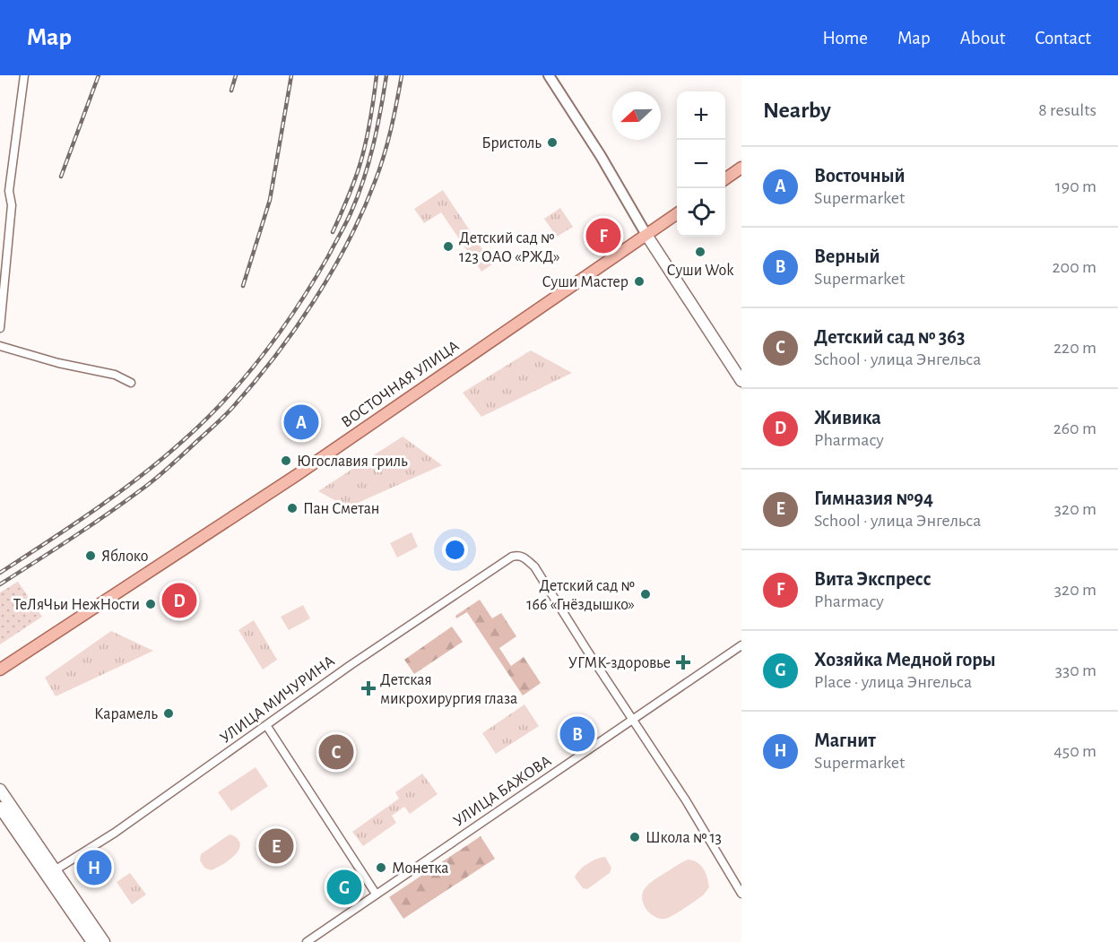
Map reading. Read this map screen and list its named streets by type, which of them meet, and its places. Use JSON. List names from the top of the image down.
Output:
{
  "streets": {
    "main road": ["ВОСТОЧНАЯ УЛИЦА"],
    "street": ["УЛИЦА МИЧУРИНА", "УЛИЦА БАЖОВА"]
  },
  "crossings": [
    ["УЛИЦА МИЧУРИНА", "УЛИЦА БАЖОВА"]
  ],
  "places": {
    "other": [
      "Бристоль",
      "Детский сад № 123 ОАО «РЖД»",
      "Суши Wok",
      "Суши Мастер",
      "Югославия гриль",
      "Пан Сметан",
      "Яблоко",
      "Детский сад № 166 «Гнёздышко»",
      "ТеЛяЧьи НежНости",
      "Карамель",
      "Школа № 13",
      "Монетка"
    ],
    "health": ["УГМК-здоровье", "Детская микрохирургия глаза"]
  },
  "north": "left",
  "page": {
    "header": "Map",
    "nav": [
      "Home",
      "Map",
      "About",
      "Contact"
    ],
    "heading": ["Nearby", "8 results"],
    "map_buttons": ["+", "−"],
    "list": [
      {
        "mark": "A",
        "name": "Восточный",
        "note": "Supermarket",
        "value": "190 m"
      },
      {
        "mark": "B",
        "name": "Верный",
        "note": "Supermarket",
        "value": "200 m"
      },
      {
        "mark": "C",
        "name": "Детский сад № 363",
        "note": "School · улица Энгельса",
        "value": "220 m"
      },
      {
        "mark": "D",
        "name": "Живика",
        "note": "Pharmacy",
        "value": "260 m"
      },
      {
        "mark": "E",
        "name": "Гимназия №94",
        "note": "School · улица Энгельса",
        "value": "320 m"
      },
      {
        "mark": "F",
        "name": "Вита Экспресс",
        "note": "Pharmacy",
        "value": "320 m"
      },
      {
        "mark": "G",
        "name": "Хозяйка Медной горы",
        "note": "Place · улица Энгельса",
        "value": "330 m"
      },
      {
        "mark": "H",
        "name": "Магнит",
        "note": "Supermarket",
        "value": "450 m"
      }
    ],
    "pins": [
      "F",
      "A",
      "D",
      "B",
      "C",
      "E",
      "H",
      "G"
    ]
  }
}
